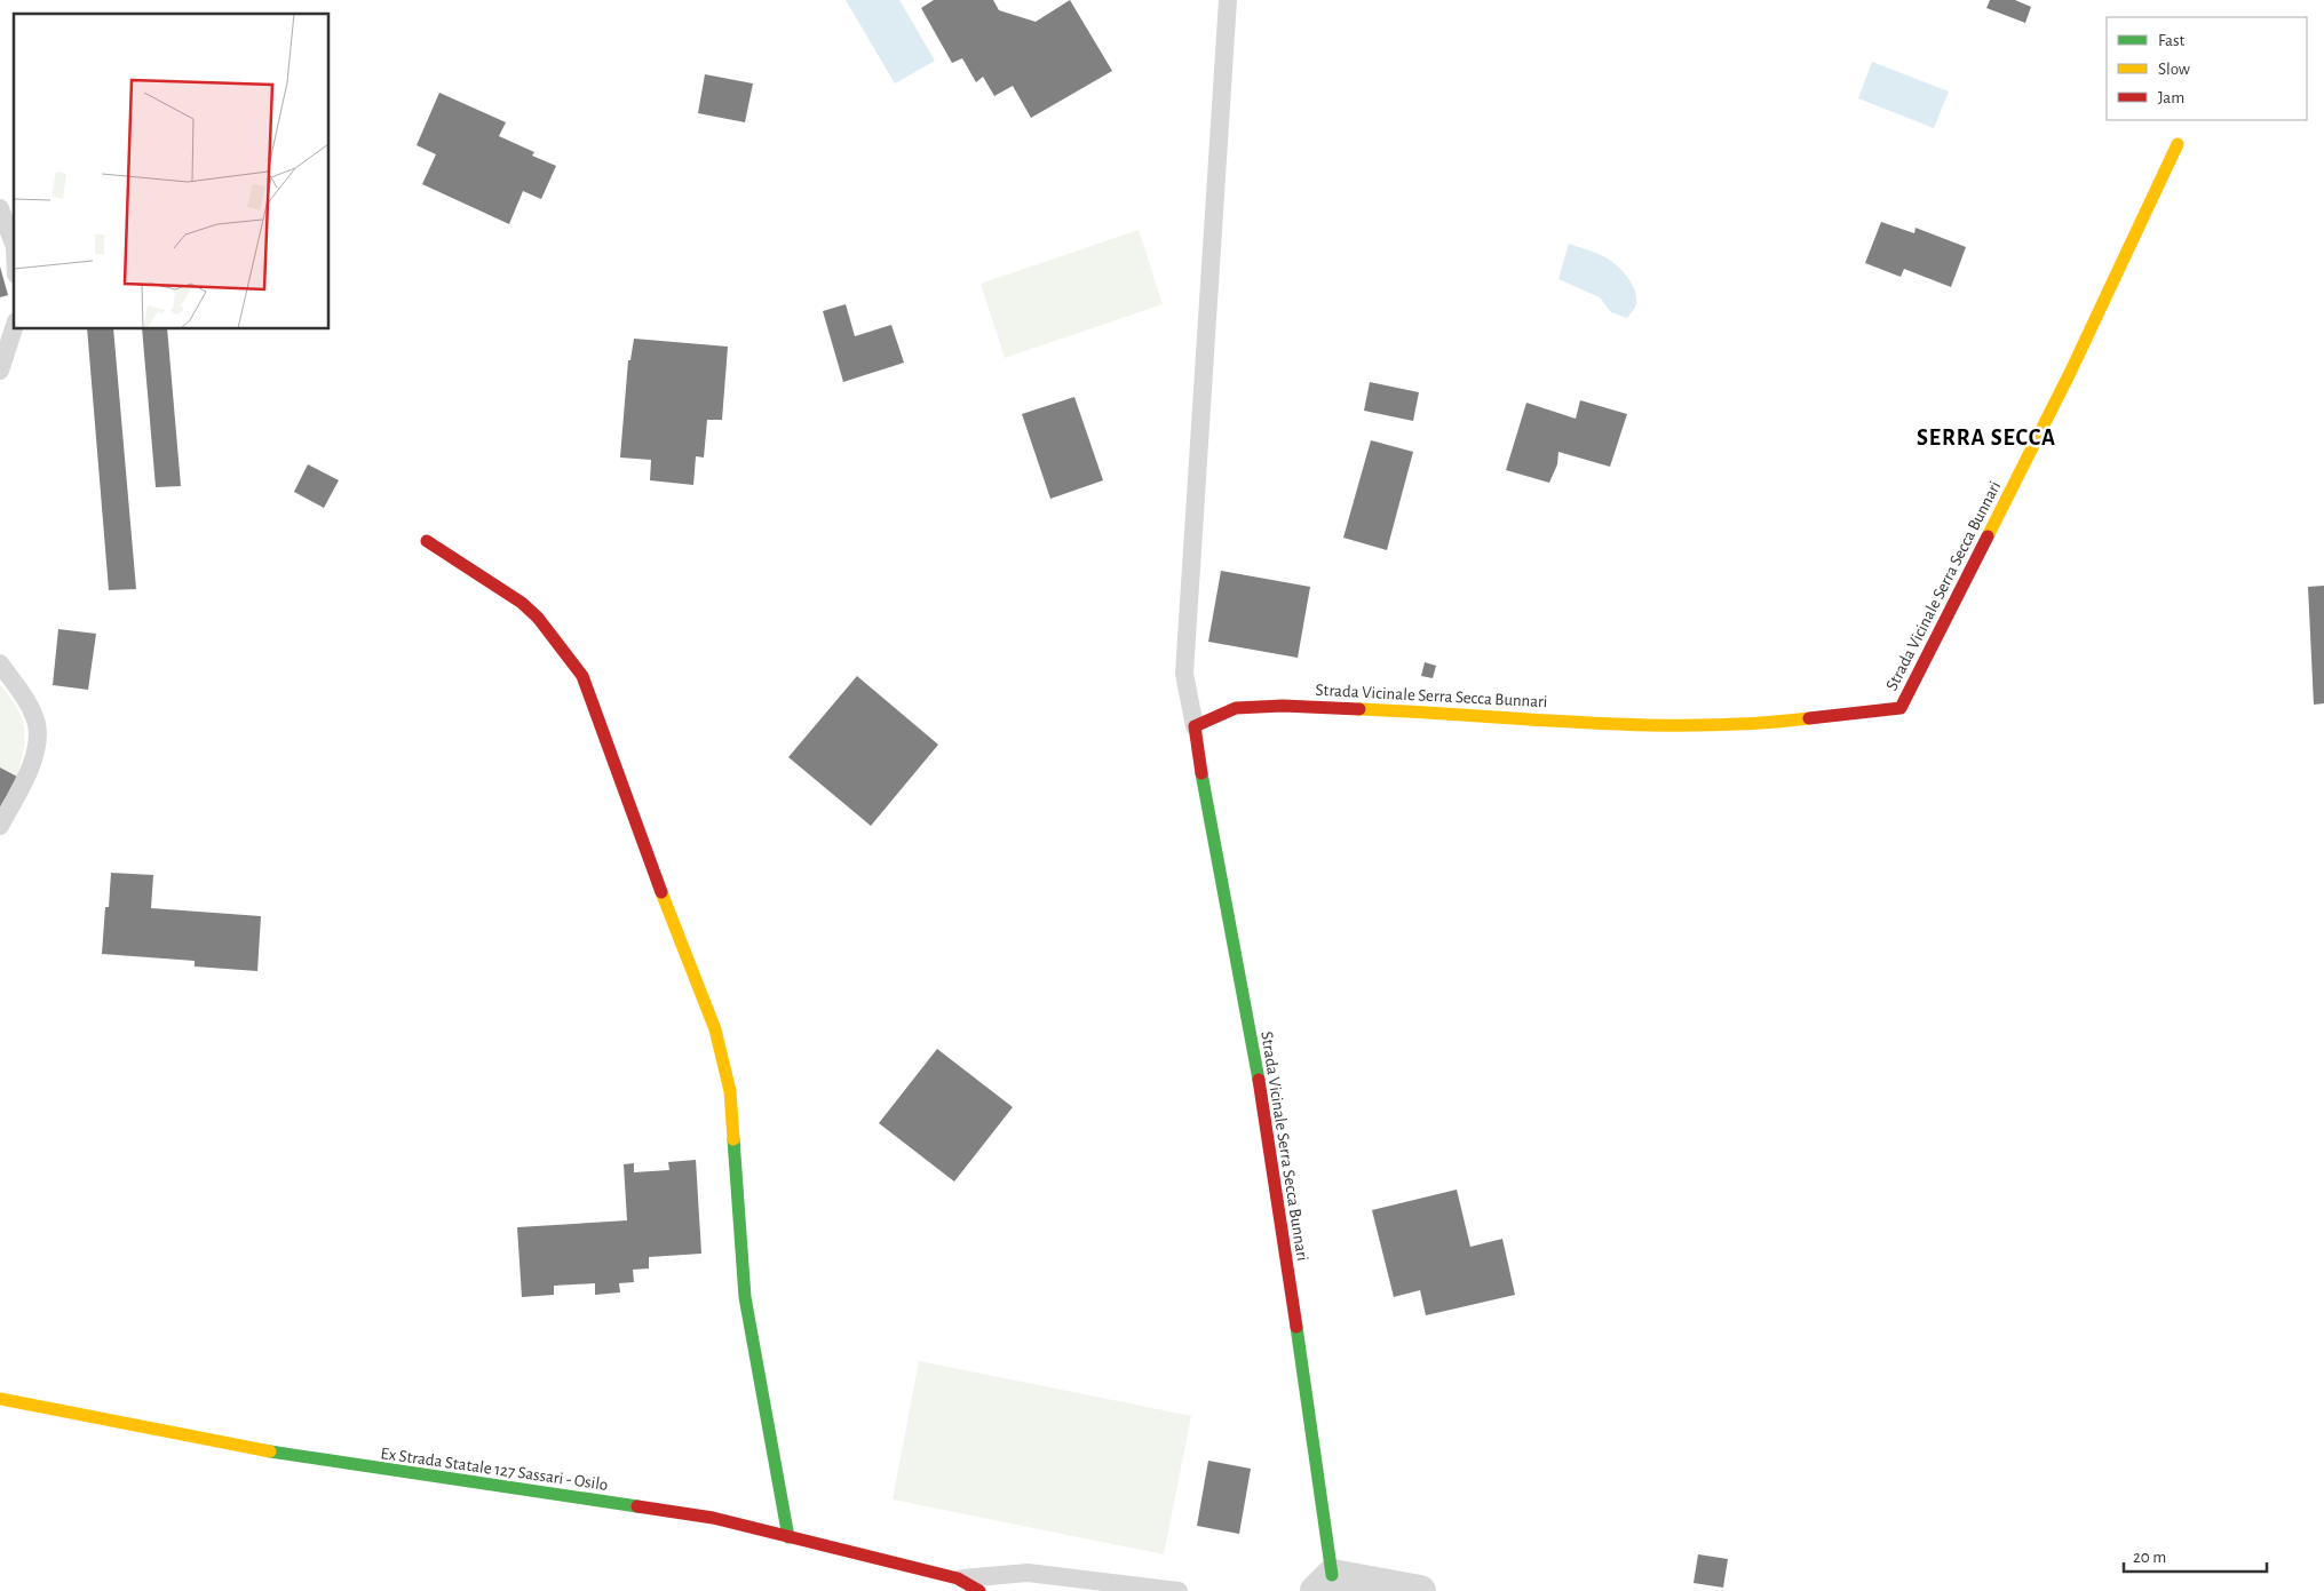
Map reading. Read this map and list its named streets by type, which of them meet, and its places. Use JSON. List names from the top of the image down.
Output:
{
  "streets": {
    "street": ["Strada Vicinale Serra Secca Bunnari", "Ex Strada Statale 127 Sassari - Osilo"]
  },
  "districts": ["SERRA SECCA"],
  "legend": ["Fast", "Slow", "Jam"],
  "scale_bar": "20 m"
}
